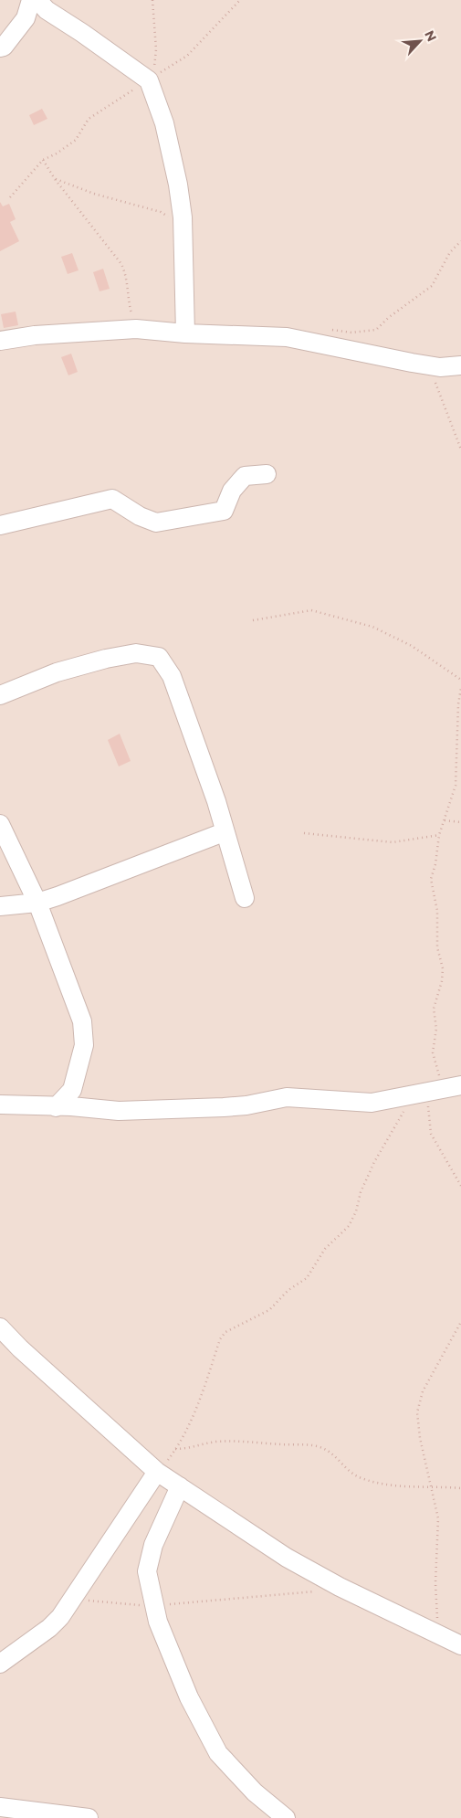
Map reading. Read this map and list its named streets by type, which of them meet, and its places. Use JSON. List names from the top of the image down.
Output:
{
  "north": "top right"
}
